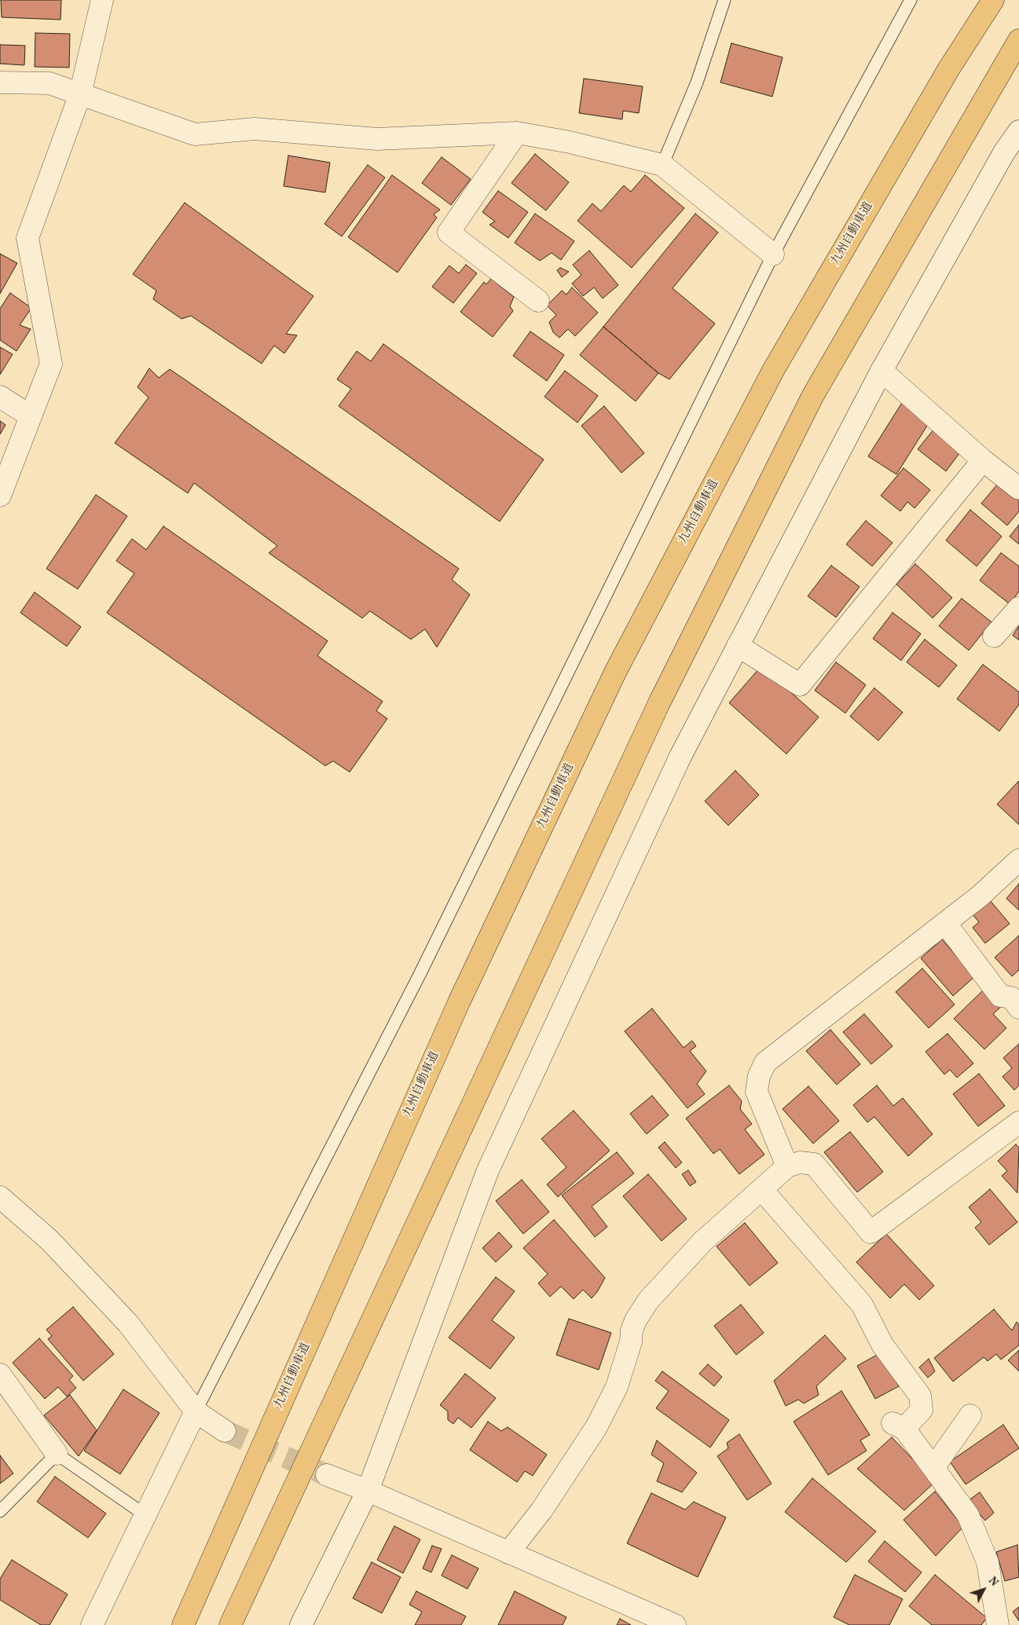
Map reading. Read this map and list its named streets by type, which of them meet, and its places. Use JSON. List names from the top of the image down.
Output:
{
  "streets": {
    "highway": ["九州自動車道"]
  },
  "north": "top right"
}
